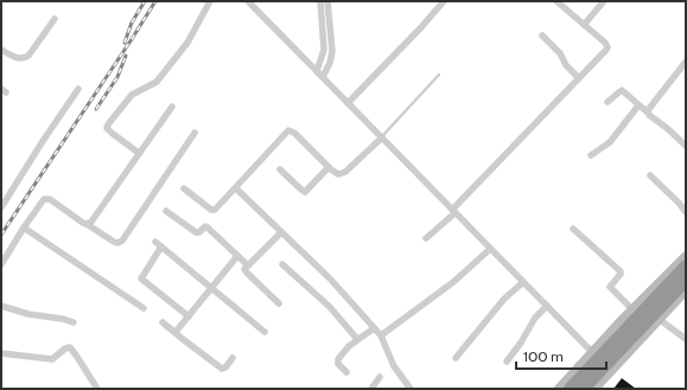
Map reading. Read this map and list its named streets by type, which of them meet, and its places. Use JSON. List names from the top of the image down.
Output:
{
  "scale_bar": "100 m"
}
